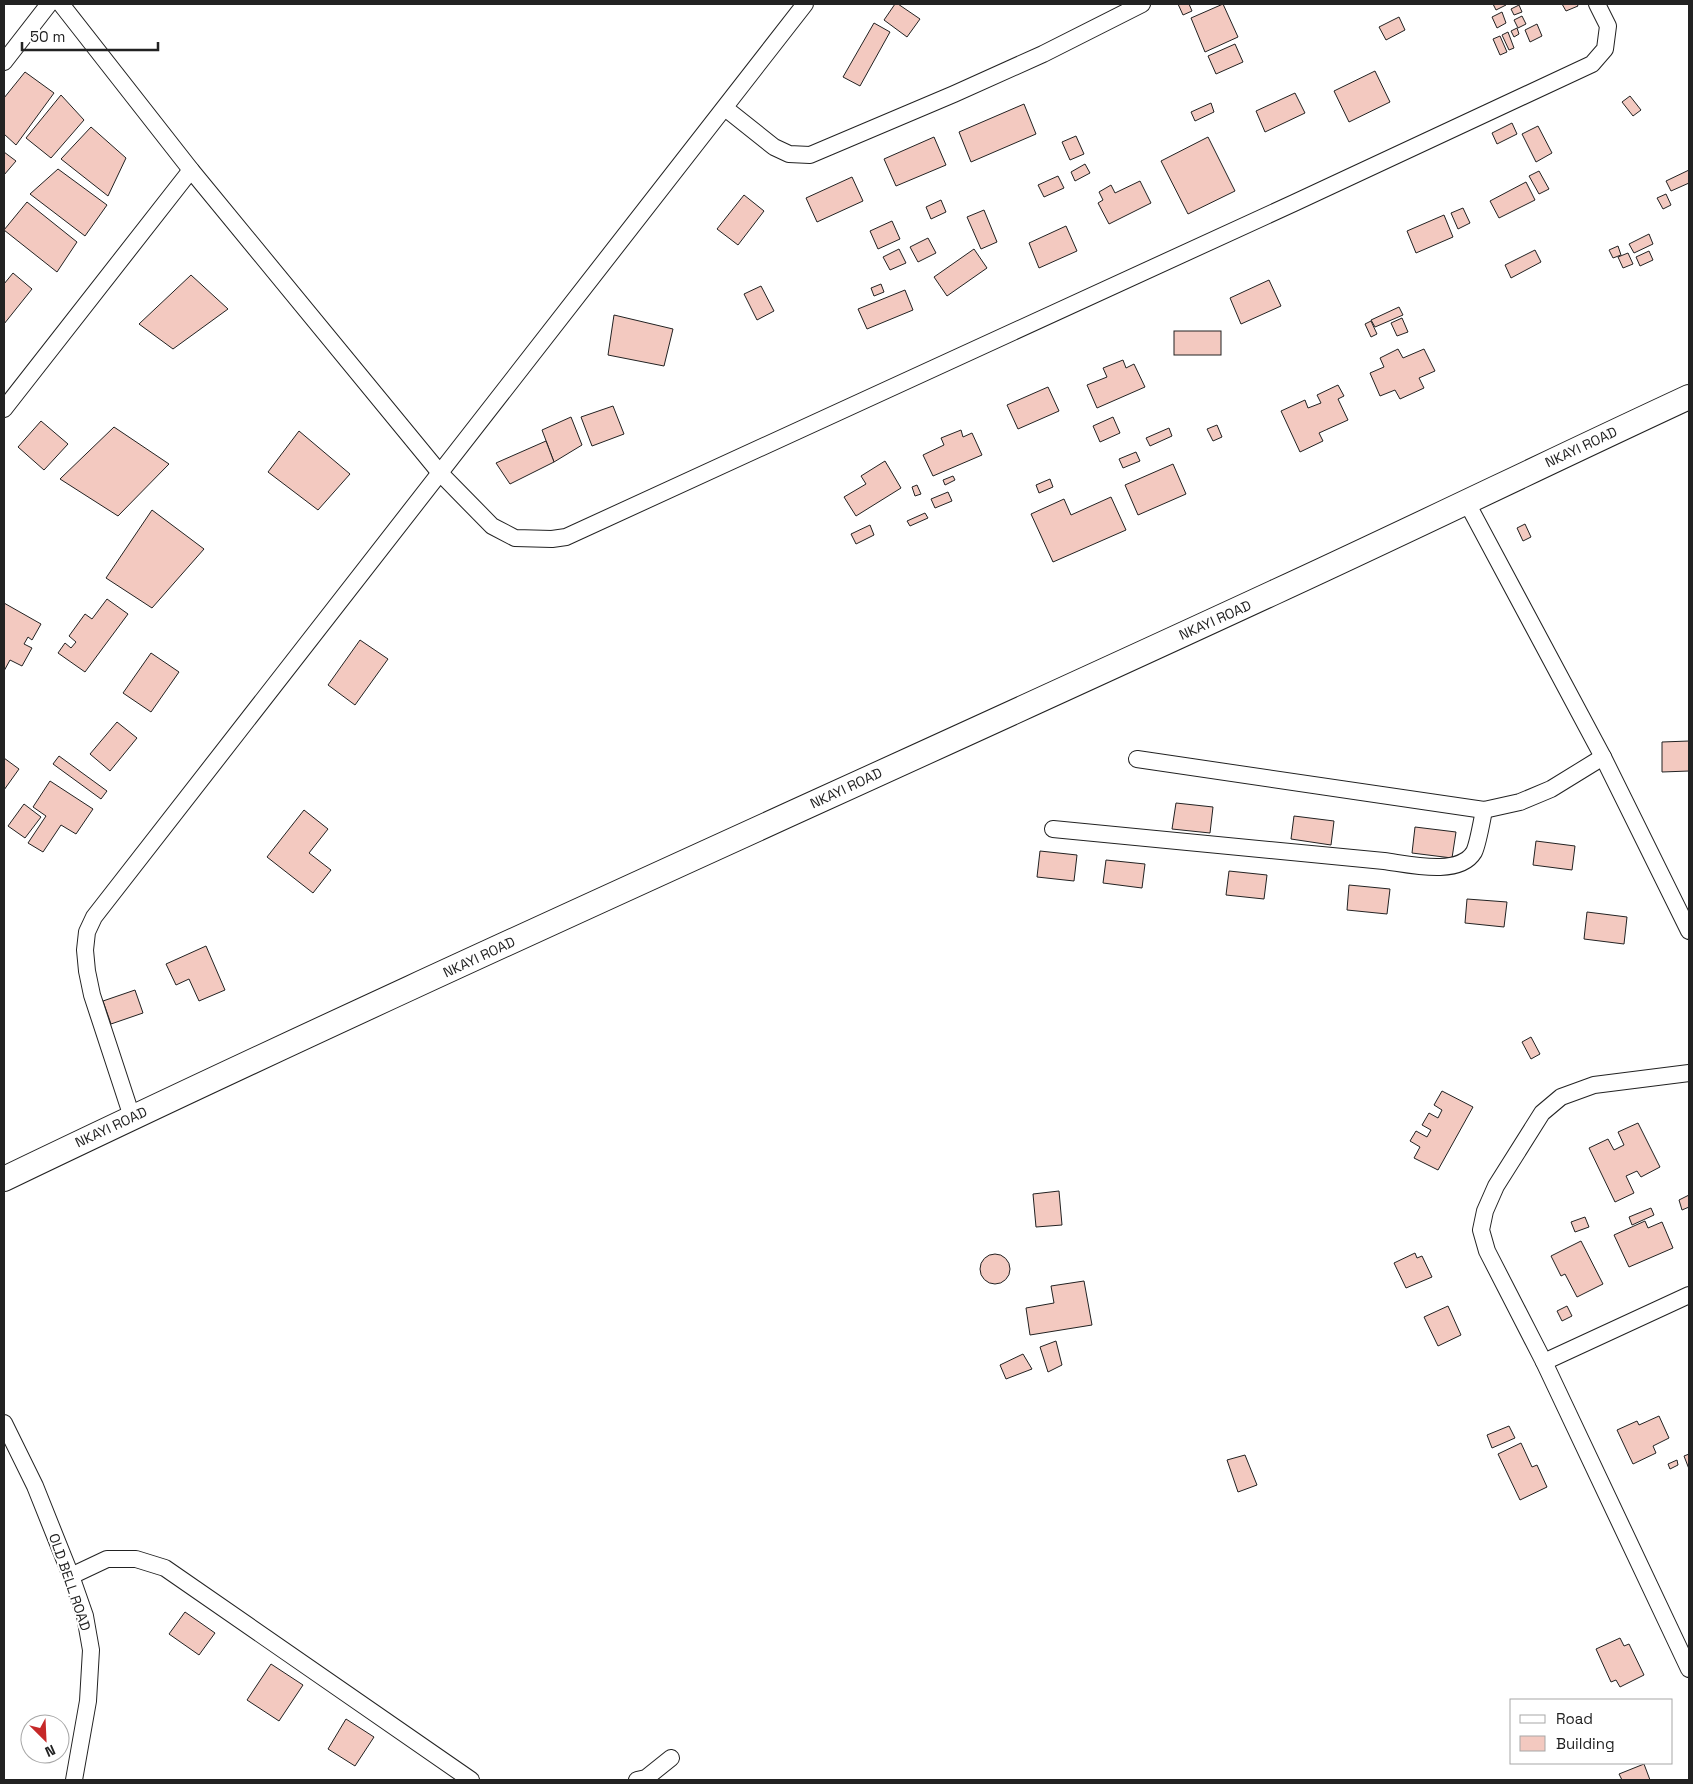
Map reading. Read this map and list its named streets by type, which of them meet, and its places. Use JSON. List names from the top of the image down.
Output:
{
  "streets": {
    "main road": ["NKAYI ROAD"],
    "street": ["OLD BELL ROAD"]
  },
  "legend": ["Road", "Building"],
  "scale_bar": "50 m",
  "north": "bottom right"
}
